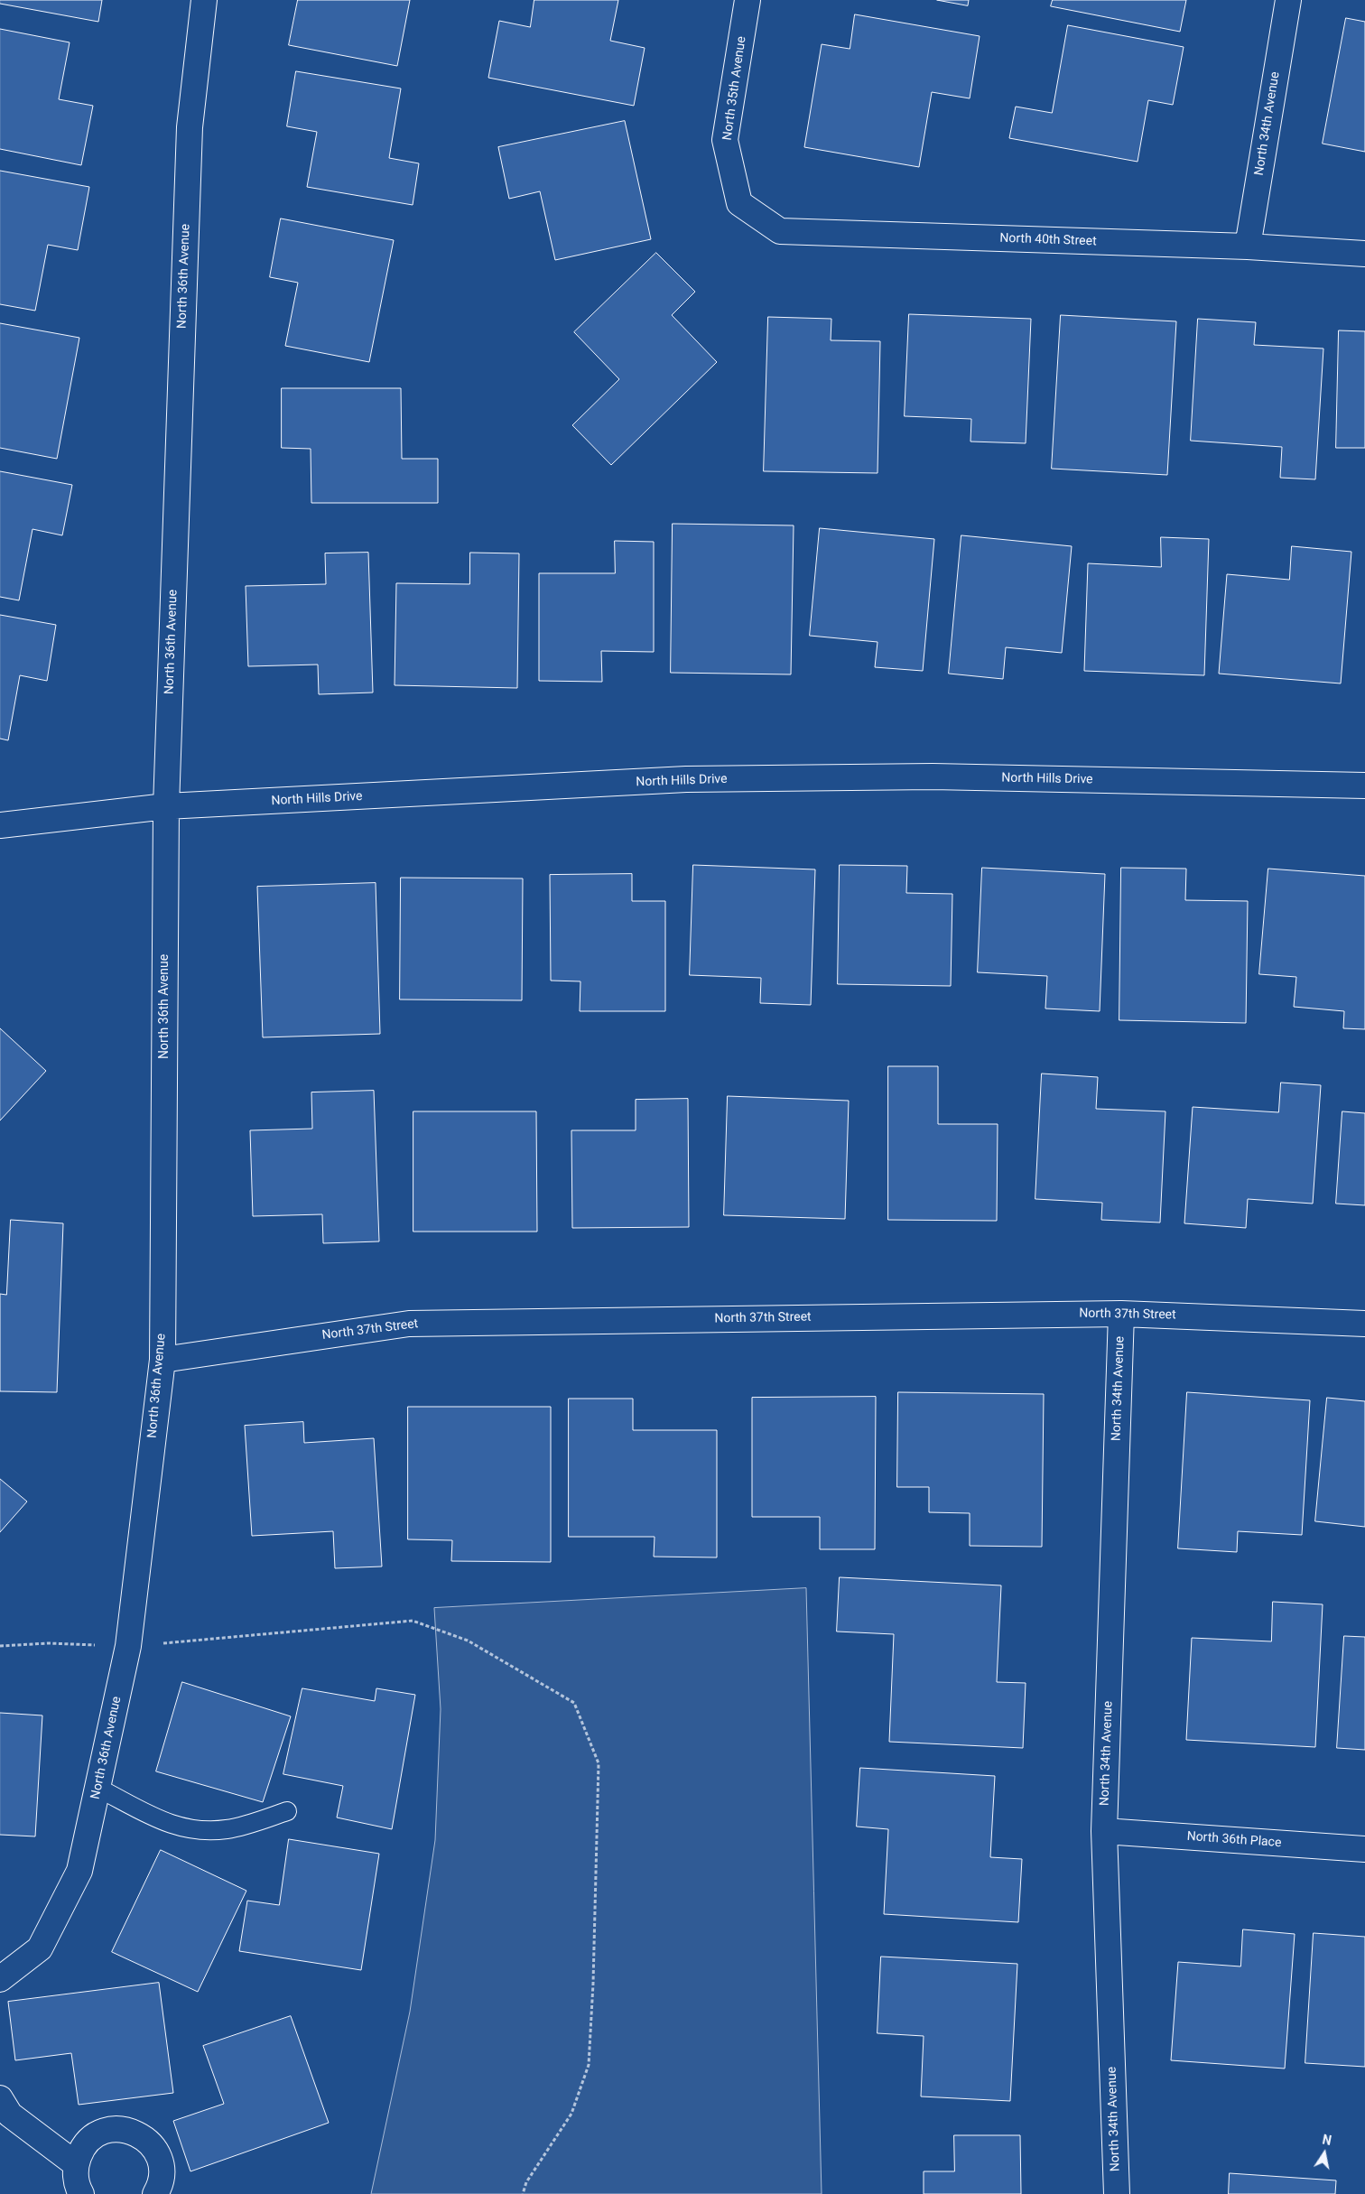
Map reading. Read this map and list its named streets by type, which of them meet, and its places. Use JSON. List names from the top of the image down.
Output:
{
  "streets": {
    "street": [
      "North 35th Avenue",
      "North 34th Avenue",
      "North 40th Street",
      "North 36th Avenue",
      "North Hills Drive",
      "North 37th Street",
      "North 36th Place"
    ]
  },
  "crossings": [
    ["North 35th Avenue", "North 40th Street"],
    ["North 34th Avenue", "North 40th Street"],
    ["North 34th Avenue", "North 37th Street"],
    ["North 34th Avenue", "North 36th Place"],
    ["North 36th Avenue", "North Hills Drive"],
    ["North 36th Avenue", "North 37th Street"]
  ],
  "north": "top"
}
